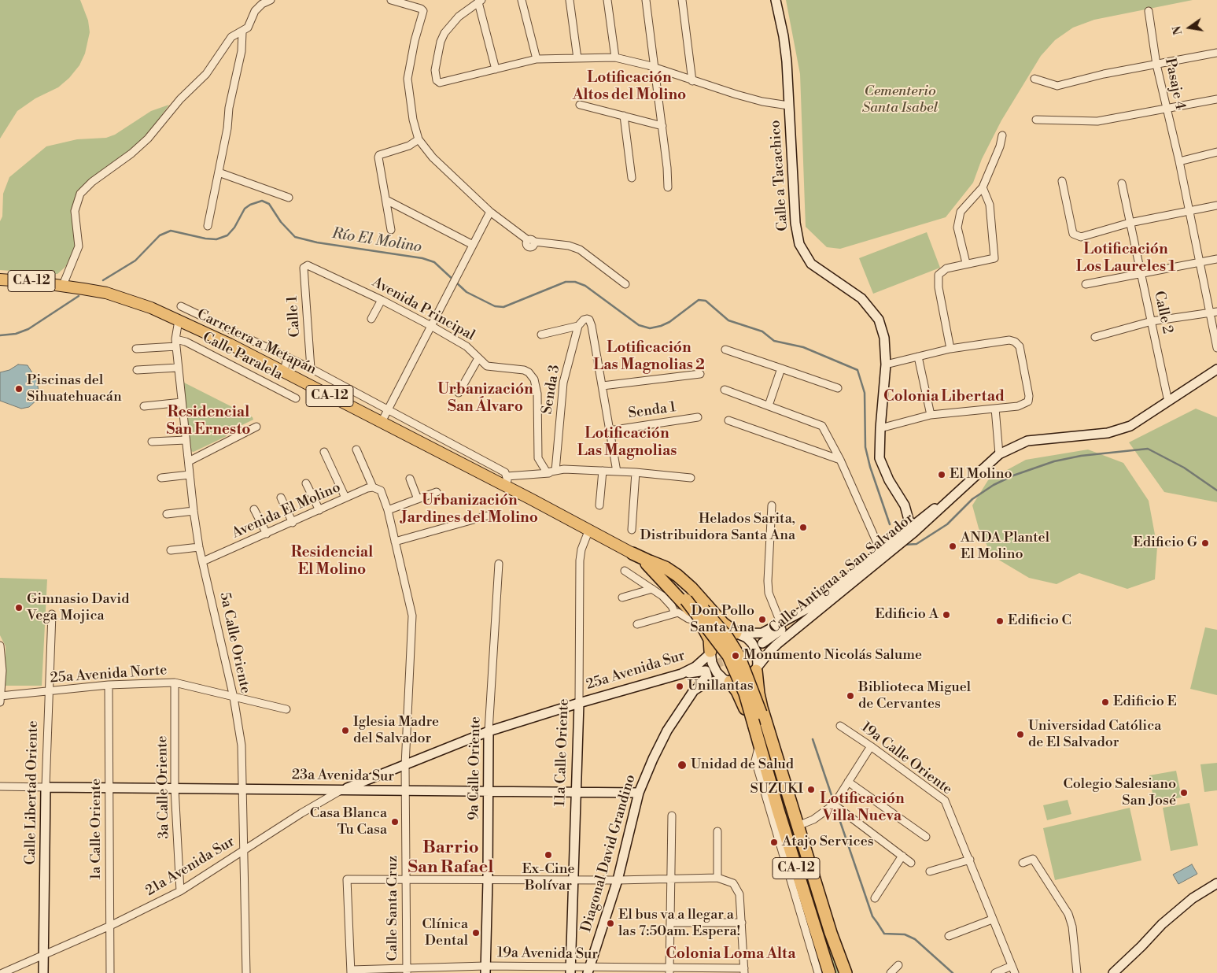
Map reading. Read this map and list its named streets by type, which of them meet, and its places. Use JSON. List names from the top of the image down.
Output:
{
  "streets": {
    "highway": ["CA-12"],
    "main road": [
      "Calle a Tacachico",
      "Carretera a Metapán",
      "Calle Antigua a San Salvador",
      "25a Avenida Sur",
      "11a Calle Oriente",
      "9a Calle Oriente",
      "23a Avenida Sur",
      "Calle Libertad Oriente",
      "Diagonal David Grandino"
    ],
    "street": [
      "Pasaje 4",
      "Avenida Principal",
      "Calle 2",
      "Calle 1",
      "Calle Paralela",
      "Senda 3",
      "Senda 1",
      "Avenida El Molino",
      "5a Calle Oriente",
      "25a Avenida Norte",
      "19a Calle Oriente",
      "3a Calle Oriente",
      "1a Calle Oriente",
      "21a Avenida Sur",
      "Calle Santa Cruz",
      "19a Avenida Sur"
    ]
  },
  "crossings": [
    ["Calle a Tacachico", "Calle Antigua a San Salvador"],
    ["CA-12", "Calle Antigua a San Salvador"],
    ["CA-12", "25a Avenida Sur"],
    ["CA-12", "Diagonal David Grandino"],
    ["Avenida Principal", "Calle 1"],
    ["Avenida Principal", "Senda 3"],
    ["Calle 2", "Calle Antigua a San Salvador"],
    ["Carretera a Metapán", "5a Calle Oriente"],
    ["Carretera a Metapán", "11a Calle Oriente"],
    ["Calle Paralela", "5a Calle Oriente"],
    ["Avenida El Molino", "5a Calle Oriente"],
    ["Avenida El Molino", "Calle Santa Cruz"],
    ["Calle Antigua a San Salvador", "25a Avenida Sur"],
    ["Calle Antigua a San Salvador", "Diagonal David Grandino"],
    ["5a Calle Oriente", "25a Avenida Norte"],
    ["5a Calle Oriente", "23a Avenida Sur"],
    ["5a Calle Oriente", "21a Avenida Sur"],
    ["25a Avenida Sur", "11a Calle Oriente"],
    ["25a Avenida Sur", "9a Calle Oriente"],
    ["25a Avenida Sur", "23a Avenida Sur"],
    ["25a Avenida Sur", "Diagonal David Grandino"],
    ["25a Avenida Sur", "21a Avenida Sur"],
    ["25a Avenida Sur", "Calle Santa Cruz"],
    ["25a Avenida Norte", "3a Calle Oriente"],
    ["25a Avenida Norte", "Calle Libertad Oriente"],
    ["25a Avenida Norte", "1a Calle Oriente"],
    ["11a Calle Oriente", "23a Avenida Sur"],
    ["11a Calle Oriente", "19a Avenida Sur"],
    ["9a Calle Oriente", "23a Avenida Sur"],
    ["9a Calle Oriente", "19a Avenida Sur"],
    ["23a Avenida Sur", "3a Calle Oriente"],
    ["23a Avenida Sur", "Calle Libertad Oriente"],
    ["23a Avenida Sur", "1a Calle Oriente"],
    ["23a Avenida Sur", "Diagonal David Grandino"],
    ["23a Avenida Sur", "21a Avenida Sur"],
    ["23a Avenida Sur", "Calle Santa Cruz"],
    ["3a Calle Oriente", "21a Avenida Sur"],
    ["Calle Libertad Oriente", "21a Avenida Sur"],
    ["1a Calle Oriente", "21a Avenida Sur"],
    ["Diagonal David Grandino", "19a Avenida Sur"],
    ["Calle Santa Cruz", "19a Avenida Sur"]
  ],
  "districts": [
    "Lotificación Altos del Molino",
    "Lotificación Los Laureles 1",
    "Lotificación Las Magnolias 2",
    "Urbanización San Álvaro",
    "Colonia Libertad",
    "Residencial San Ernesto",
    "Lotificación Las Magnolias",
    "Urbanización Jardines del Molino",
    "Residencial El Molino",
    "Lotificación Villa Nueva",
    "Barrio San Rafael",
    "Colonia Loma Alta"
  ],
  "water": ["Río El Molino"],
  "parks": ["Cementerio Santa Isabel"],
  "places": [
    "Piscinas del Sihuatehuacán",
    "El Molino",
    "Helados Sarita, Distribuidora Santa Ana",
    "Edificio G",
    "ANDA Plantel El Molino",
    "Gimnasio David Vega Mojica",
    "Edificio A",
    "Don Pollo Santa Ana",
    "Edificio C",
    "Monumento Nicolás Salume",
    "Unillantas",
    "Biblioteca Miguel de Cervantes",
    "Edificio E",
    "Iglesia Madre del Salvador",
    "Universidad Católica de El Salvador",
    "Unidad de Salud",
    "SUZUKI",
    "Colegio Salesiano San José",
    "Casa Blanca Tu Casa",
    "Atajo Services",
    "Ex-Cine Bolívar",
    "El bus va a llegar a las 7:50am. Espera!",
    "Clínica Dental"
  ],
  "north": "left"
}
